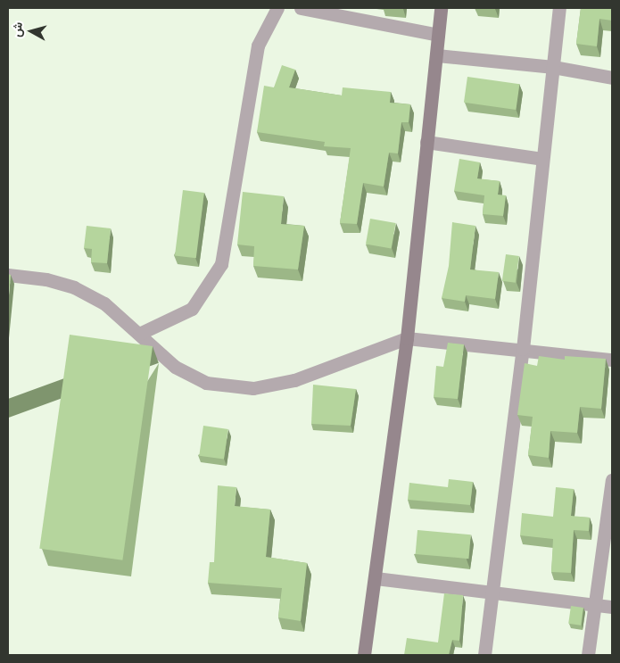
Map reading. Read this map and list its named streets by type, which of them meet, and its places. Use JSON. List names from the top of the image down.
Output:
{
  "north": "left"
}
